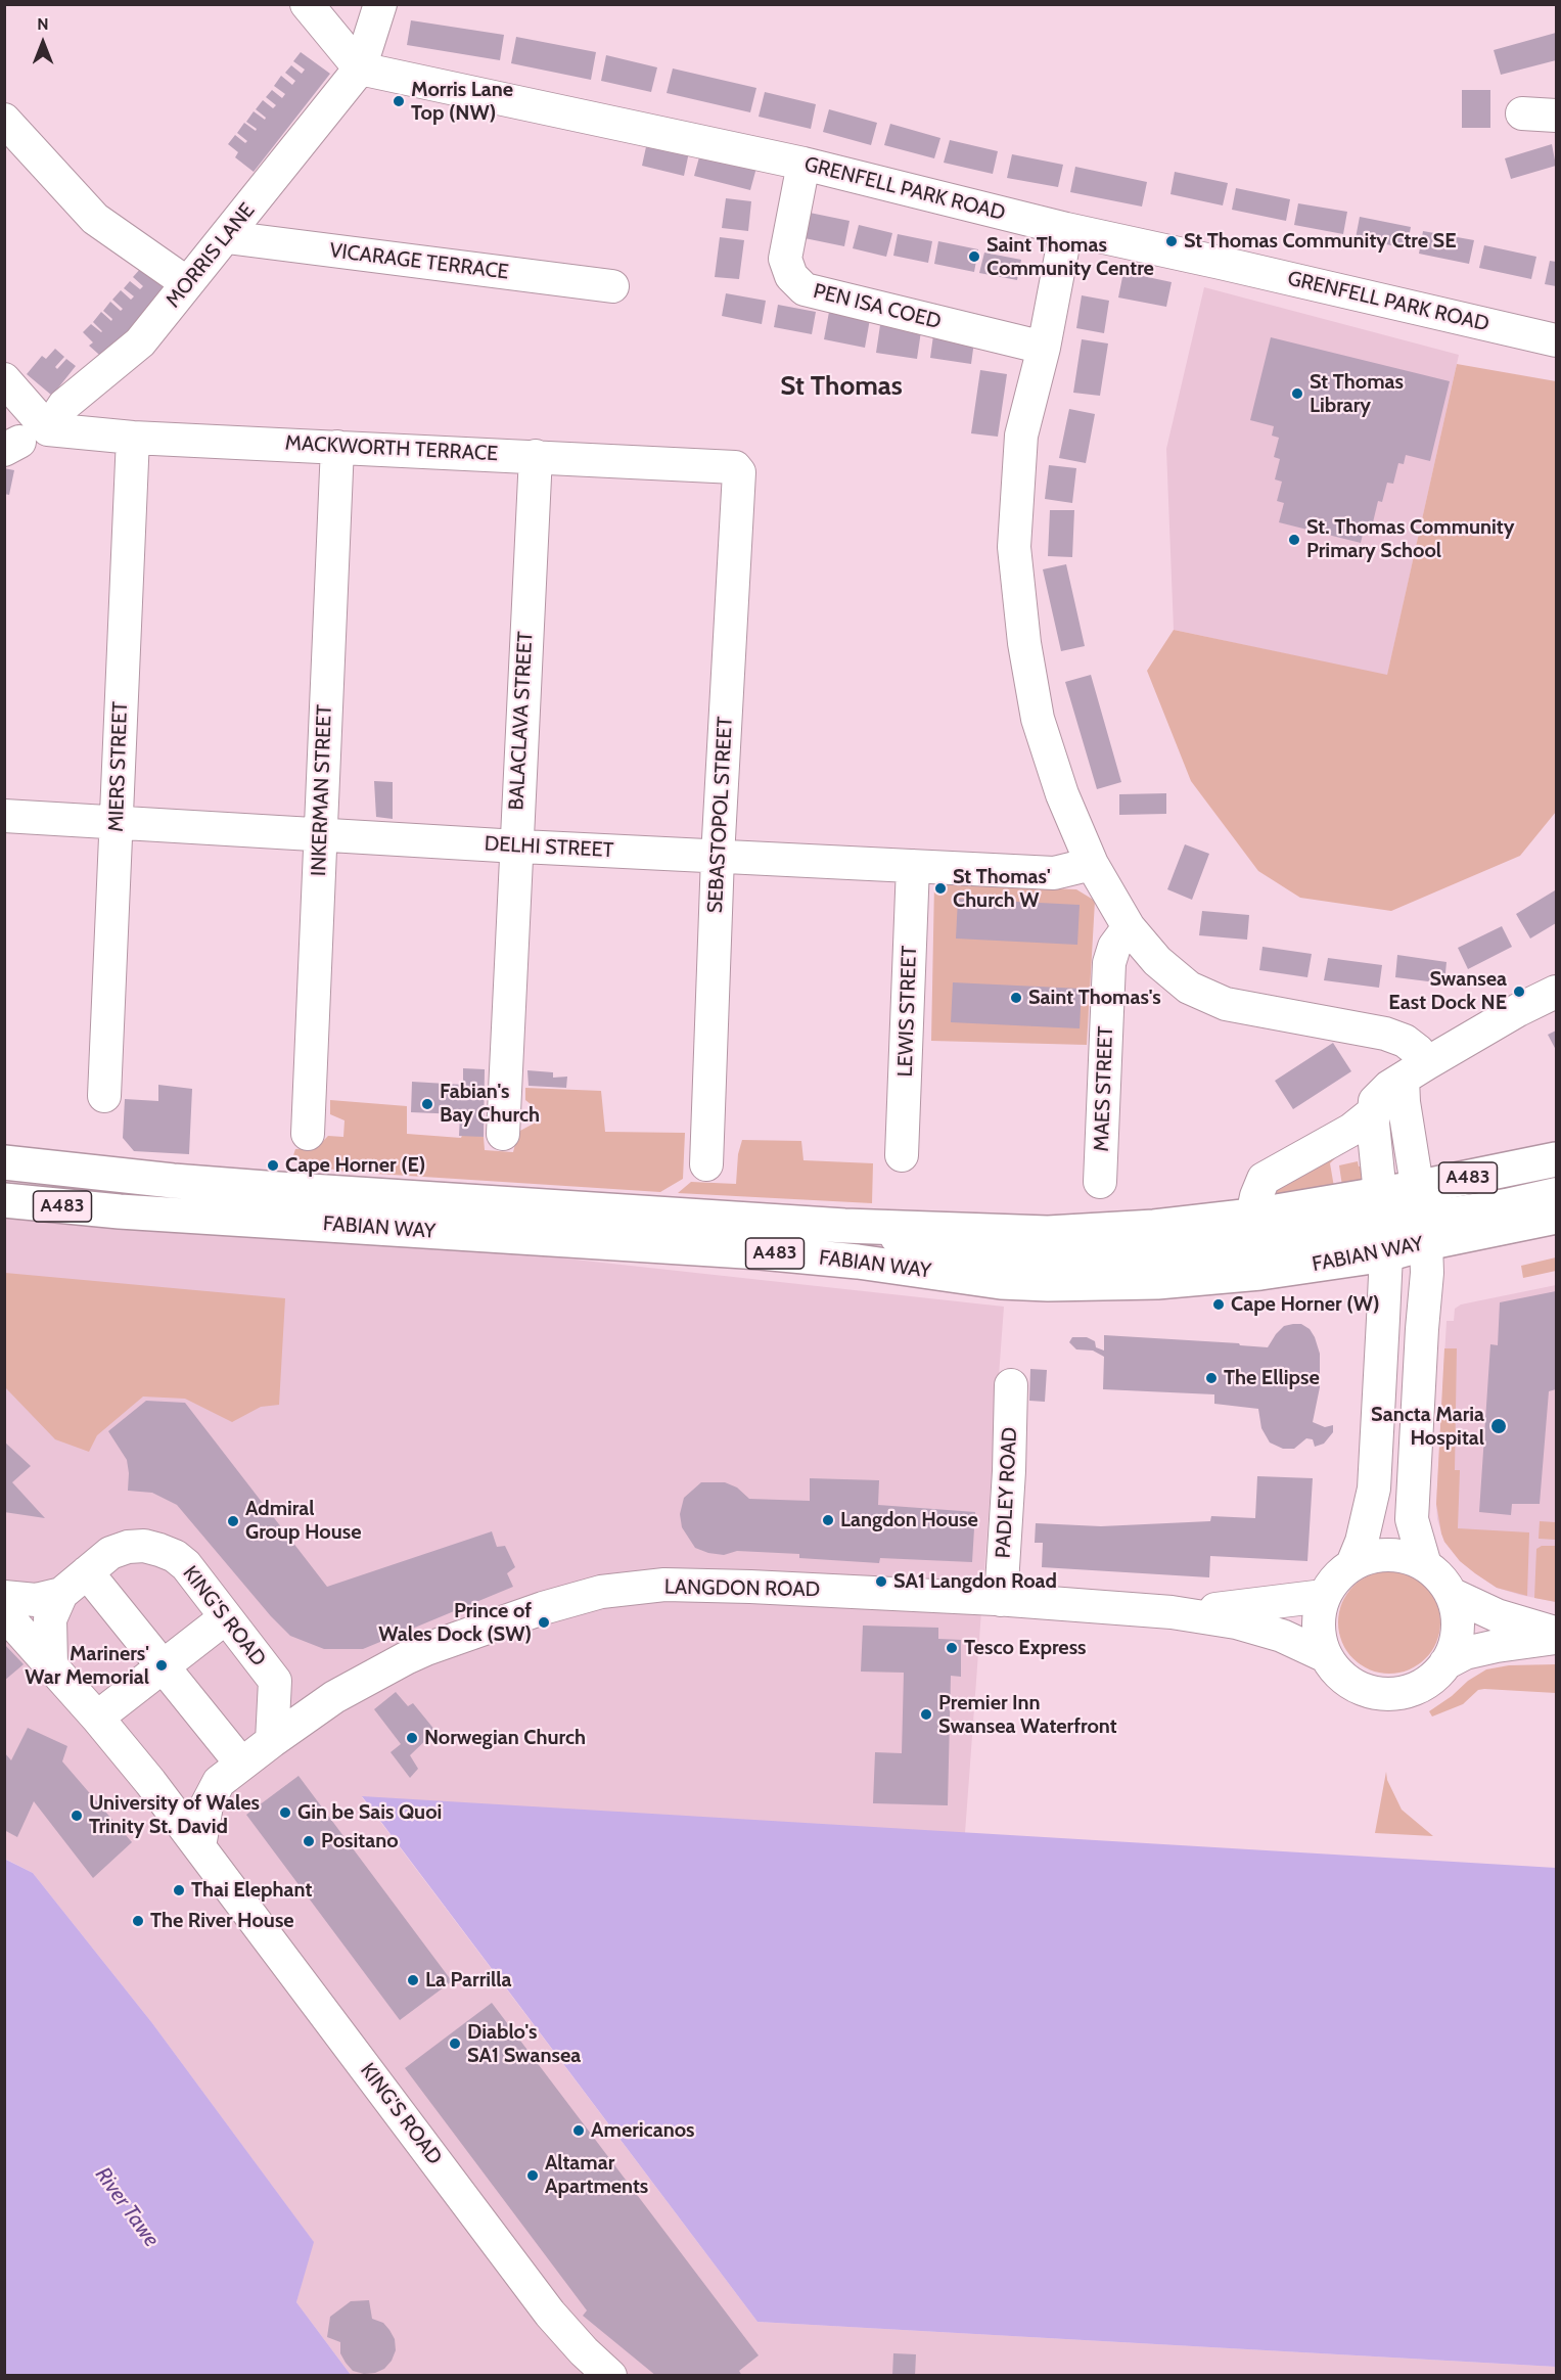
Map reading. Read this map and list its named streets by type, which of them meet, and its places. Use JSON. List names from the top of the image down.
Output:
{
  "streets": {
    "highway": ["A483", "FABIAN WAY"],
    "street": [
      "GRENFELL PARK ROAD",
      "MORRIS LANE",
      "VICARAGE TERRACE",
      "PEN ISA COED",
      "MACKWORTH TERRACE",
      "BALACLAVA STREET",
      "MIERS STREET",
      "INKERMAN STREET",
      "SEBASTOPOL STREET",
      "DELHI STREET",
      "LEWIS STREET",
      "MAES STREET",
      "PADLEY ROAD",
      "LANGDON ROAD",
      "KING'S ROAD"
    ]
  },
  "crossings": [
    ["GRENFELL PARK ROAD", "MORRIS LANE"],
    ["GRENFELL PARK ROAD", "PEN ISA COED"],
    ["MORRIS LANE", "VICARAGE TERRACE"],
    ["MORRIS LANE", "MACKWORTH TERRACE"],
    ["MACKWORTH TERRACE", "BALACLAVA STREET"],
    ["MACKWORTH TERRACE", "MIERS STREET"],
    ["MACKWORTH TERRACE", "INKERMAN STREET"],
    ["MACKWORTH TERRACE", "SEBASTOPOL STREET"],
    ["BALACLAVA STREET", "DELHI STREET"],
    ["MIERS STREET", "DELHI STREET"],
    ["INKERMAN STREET", "DELHI STREET"],
    ["SEBASTOPOL STREET", "DELHI STREET"],
    ["DELHI STREET", "LEWIS STREET"],
    ["PADLEY ROAD", "LANGDON ROAD"],
    ["LANGDON ROAD", "KING'S ROAD"]
  ],
  "districts": ["St Thomas"],
  "water": ["River Tawe"],
  "places": [
    "Morris Lane Top (NW)",
    "St Thomas Community Ctre SE",
    "Saint Thomas Community Centre",
    "St Thomas Library",
    "St. Thomas Community Primary School",
    "St Thomas' Church W",
    "Swansea East Dock NE",
    "Saint Thomas's",
    "Fabian's Bay Church",
    "Cape Horner (E)",
    "Cape Horner (W)",
    "The Ellipse",
    "Sancta Maria Hospital",
    "Langdon House",
    "Admiral Group House",
    "SA1 Langdon Road",
    "Prince of Wales Dock (SW)",
    "Tesco Express",
    "Mariners' War Memorial",
    "Premier Inn Swansea Waterfront",
    "Norwegian Church",
    "Gin be Sais Quoi",
    "University of Wales Trinity St. David",
    "Positano",
    "Thai Elephant",
    "The River House",
    "La Parrilla",
    "Diablo's SA1 Swansea",
    "Americanos",
    "Altamar Apartments"
  ],
  "north": "top"
}
